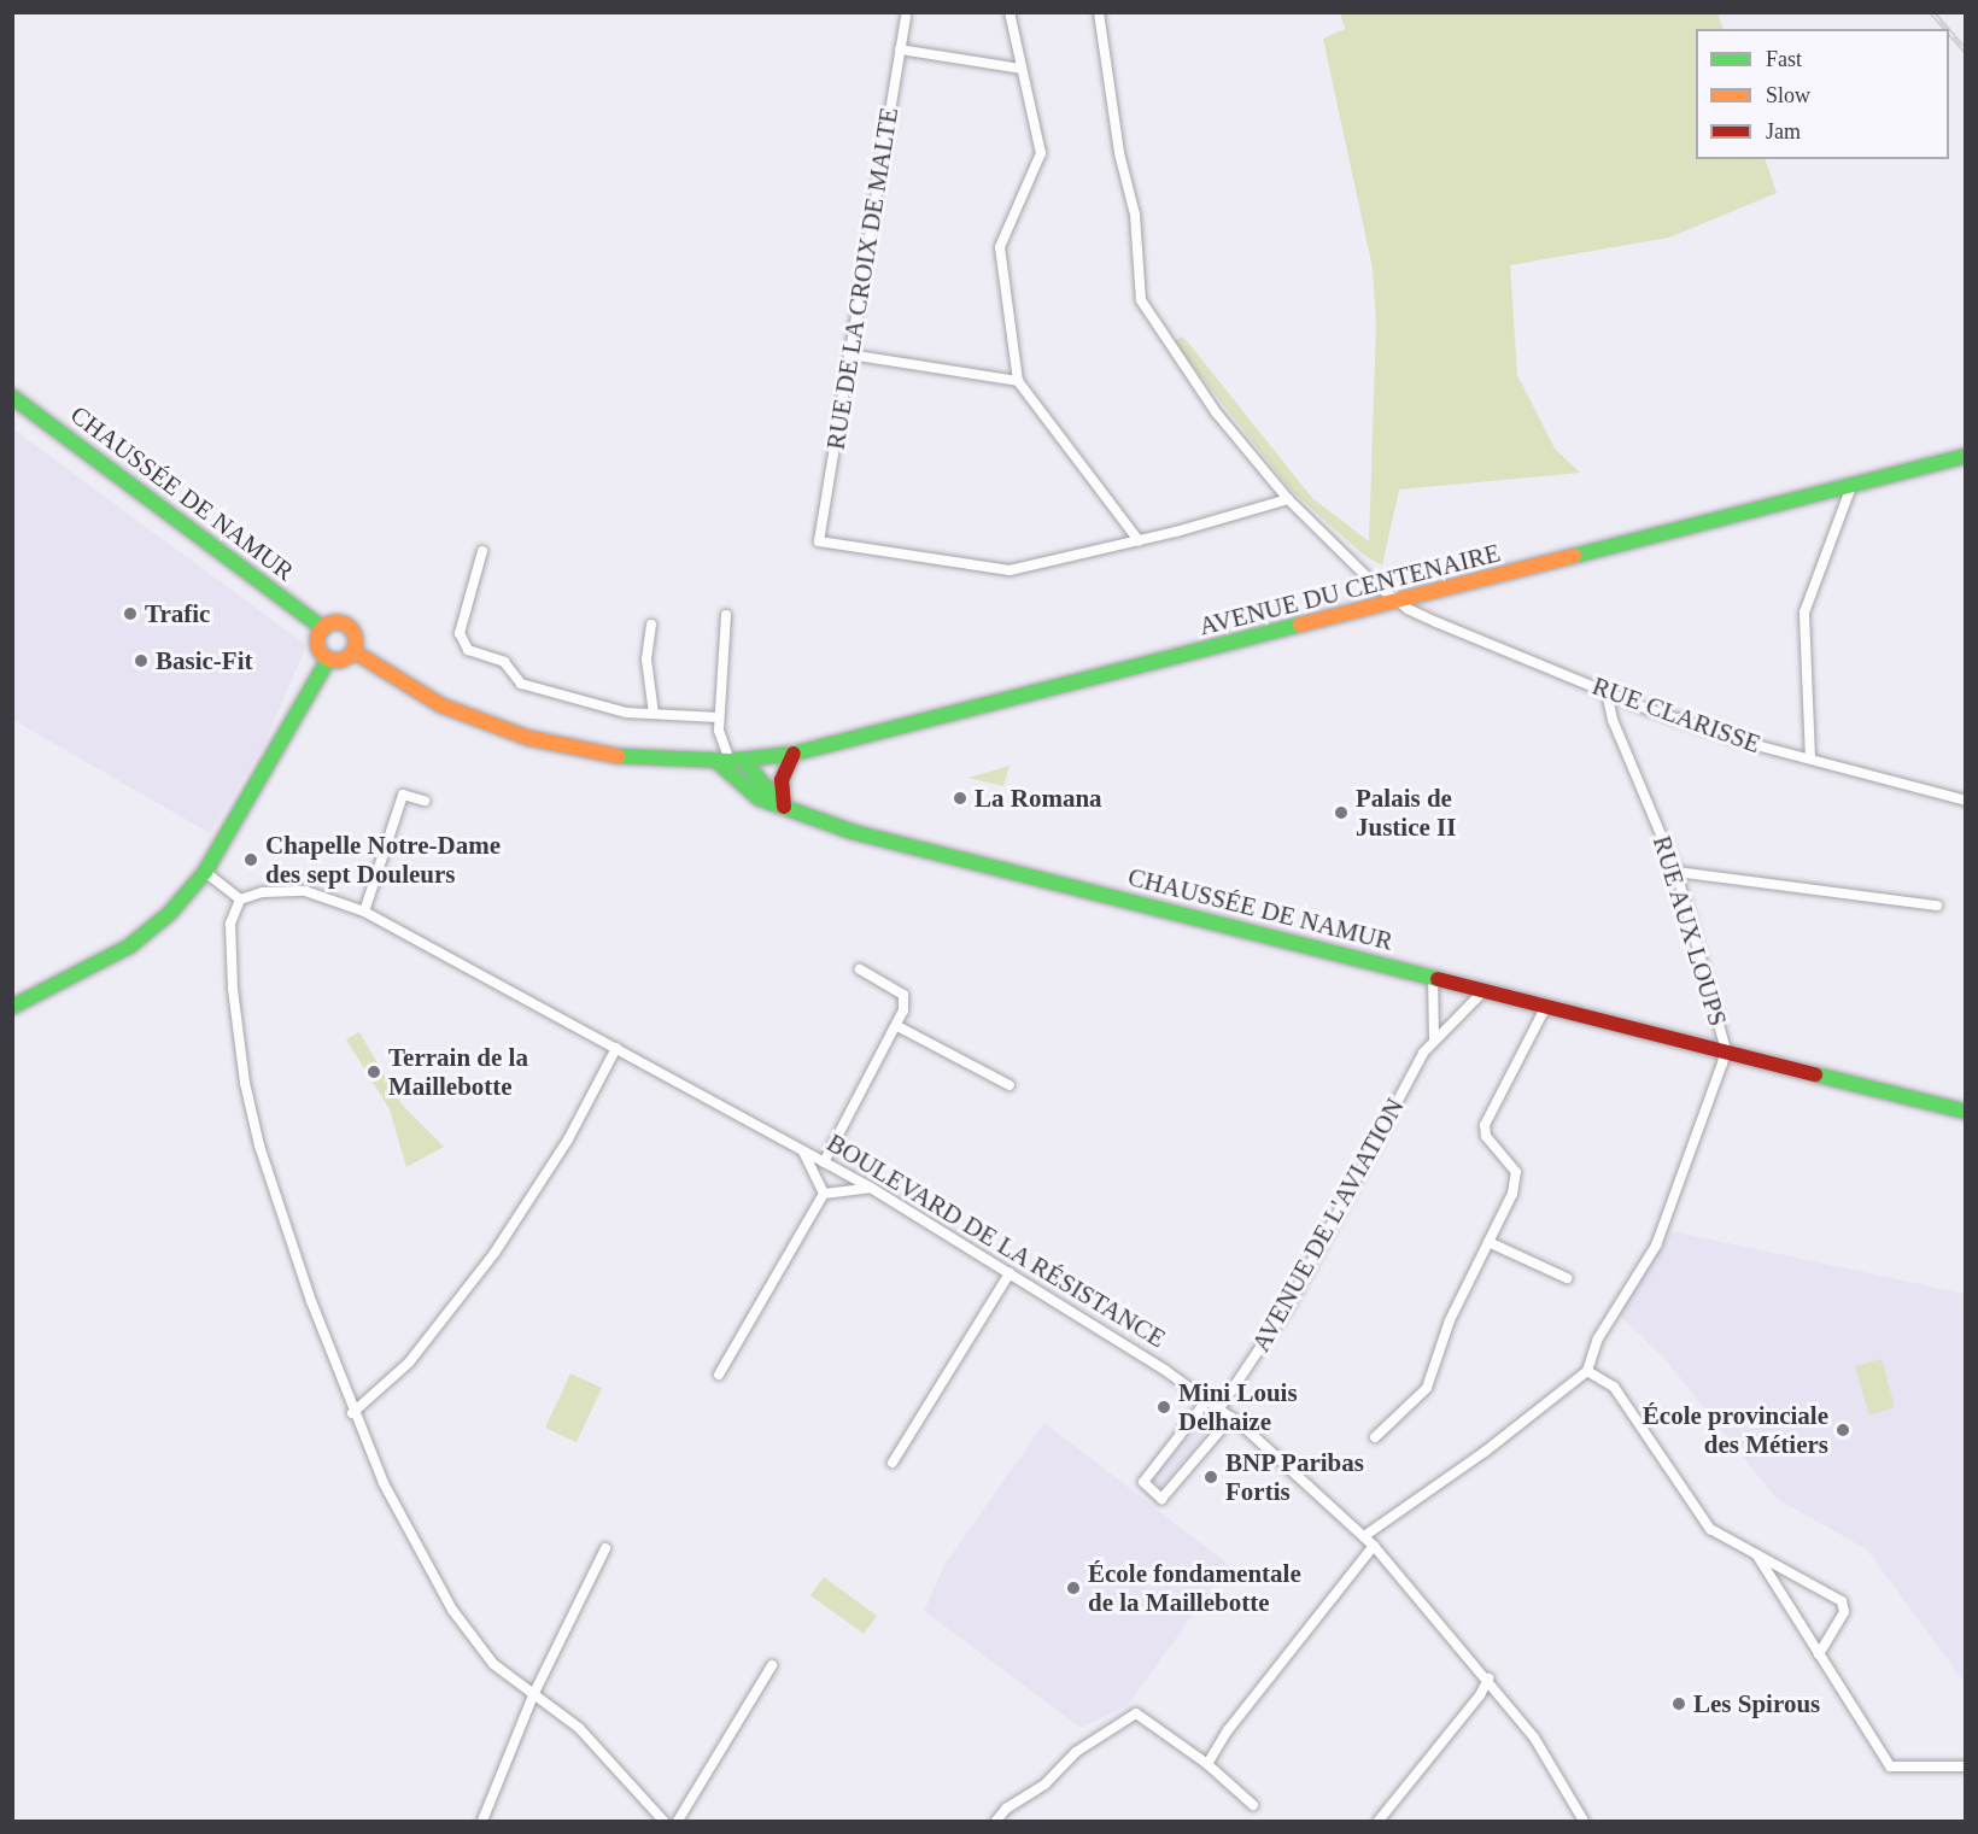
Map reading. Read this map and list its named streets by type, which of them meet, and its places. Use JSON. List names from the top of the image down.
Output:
{
  "streets": {
    "main road": ["CHAUSSÉE DE NAMUR", "AVENUE DU CENTENAIRE"],
    "street": [
      "RUE DE LA CROIX DE MALTE",
      "RUE CLARISSE",
      "RUE AUX LOUPS",
      "AVENUE DE L'AVIATION",
      "BOULEVARD DE LA RÉSISTANCE"
    ]
  },
  "crossings": [
    ["CHAUSSÉE DE NAMUR", "AVENUE DU CENTENAIRE"],
    ["CHAUSSÉE DE NAMUR", "RUE AUX LOUPS"],
    ["CHAUSSÉE DE NAMUR", "AVENUE DE L'AVIATION"],
    ["AVENUE DU CENTENAIRE", "RUE CLARISSE"],
    ["RUE CLARISSE", "RUE AUX LOUPS"],
    ["AVENUE DE L'AVIATION", "BOULEVARD DE LA RÉSISTANCE"]
  ],
  "places": [
    "Trafic",
    "Basic-Fit",
    "La Romana",
    "Palais de Justice II",
    "Chapelle Notre-Dame des sept Douleurs",
    "Terrain de la Maillebotte",
    "Mini Louis Delhaize",
    "École provinciale des Métiers",
    "BNP Paribas Fortis",
    "École fondamentale de la Maillebotte",
    "Les Spirous"
  ],
  "legend": ["Fast", "Slow", "Jam"]
}
